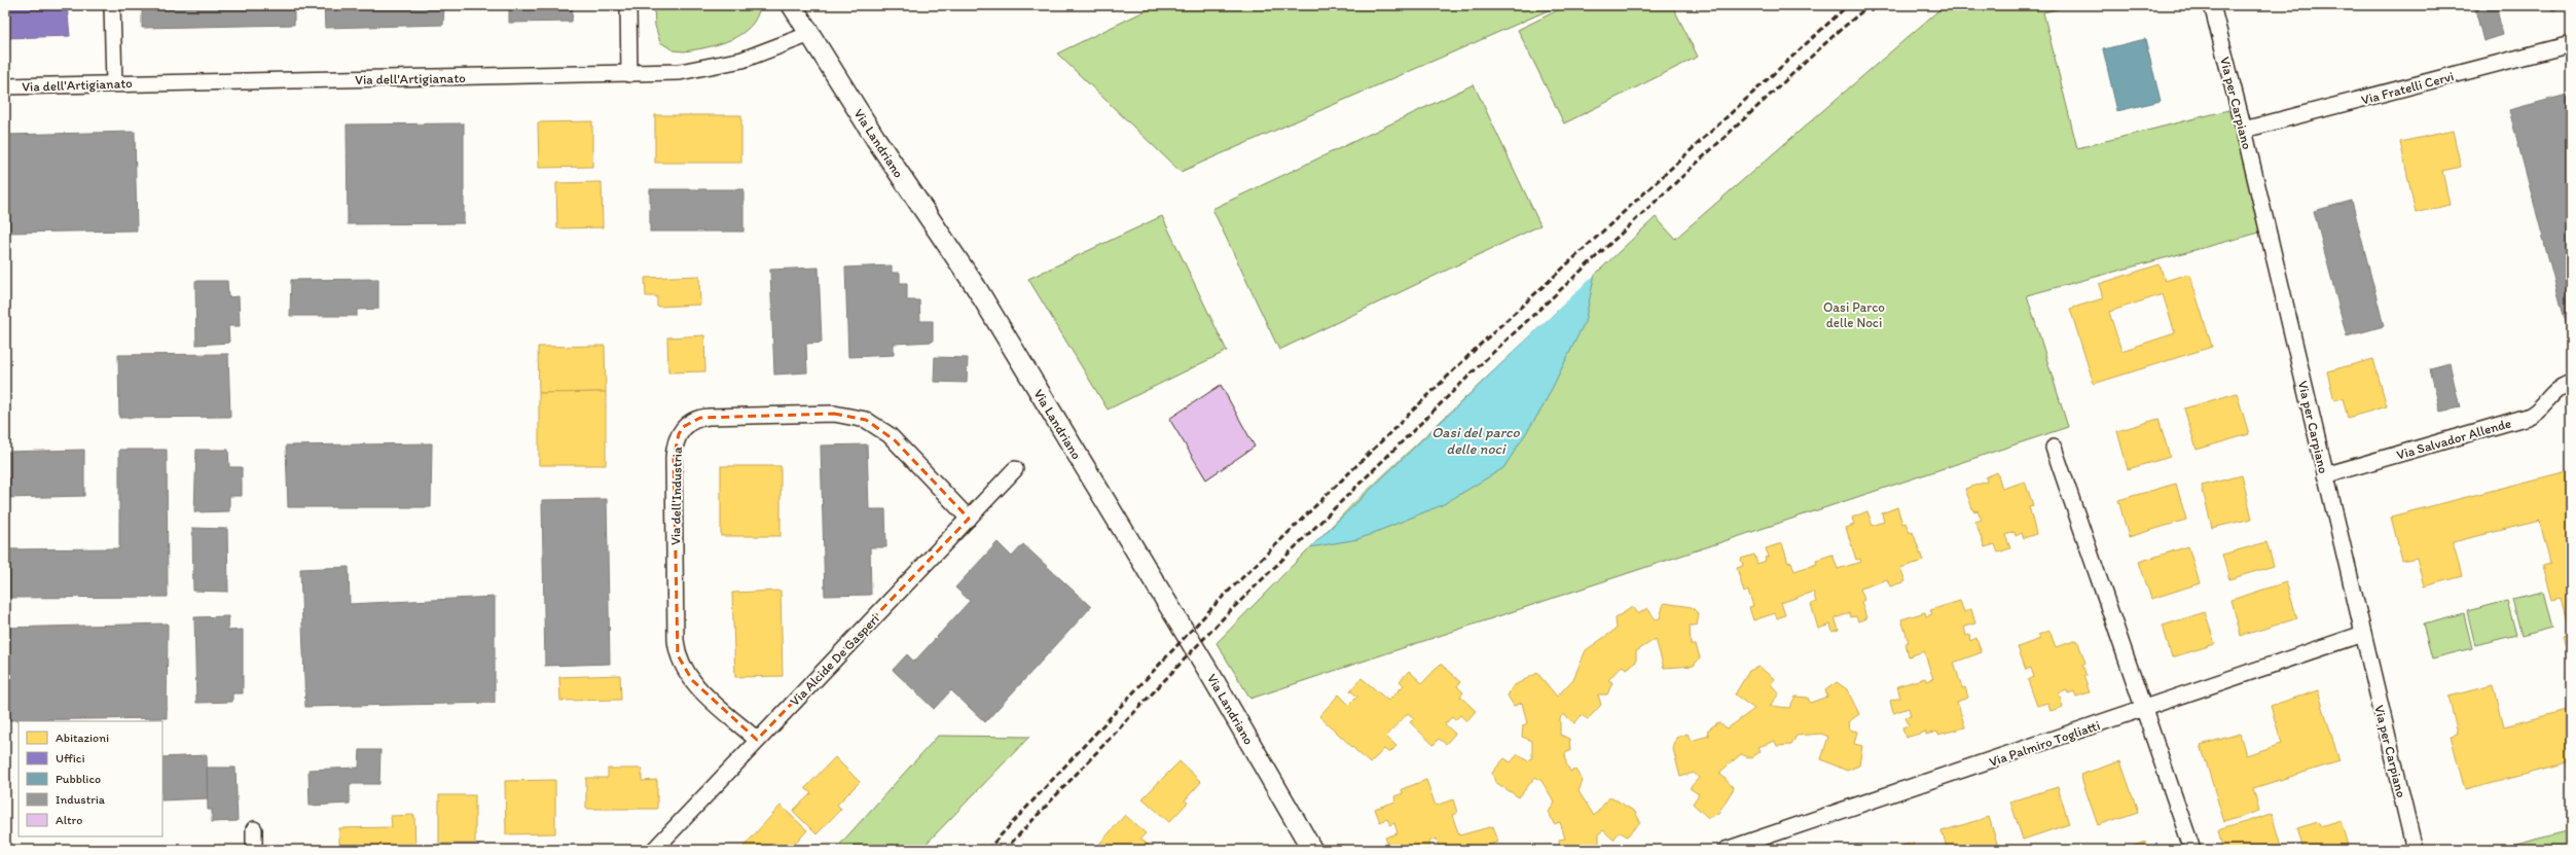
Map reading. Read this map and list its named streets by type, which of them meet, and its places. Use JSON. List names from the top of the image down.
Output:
{
  "streets": {
    "street": [
      "Via dell'Artigianato",
      "Via Fratelli Cervi",
      "Via per Carpiano",
      "Via Landriano",
      "Via Salvador Allende",
      "Via dell'Industria",
      "Via Alcide De Gasperi",
      "Via Palmiro Togliatti"
    ]
  },
  "crossings": [
    ["Via dell'Artigianato", "Via Landriano"],
    ["Via Fratelli Cervi", "Via per Carpiano"],
    ["Via per Carpiano", "Via Salvador Allende"],
    ["Via per Carpiano", "Via Palmiro Togliatti"],
    ["Via dell'Industria", "Via Alcide De Gasperi"]
  ],
  "water": ["Oasi del parco delle noci"],
  "parks": ["Oasi Parco delle Noci"],
  "legend": [
    "Abitazioni",
    "Uffici",
    "Pubblico",
    "Industria",
    "Altro"
  ]
}
